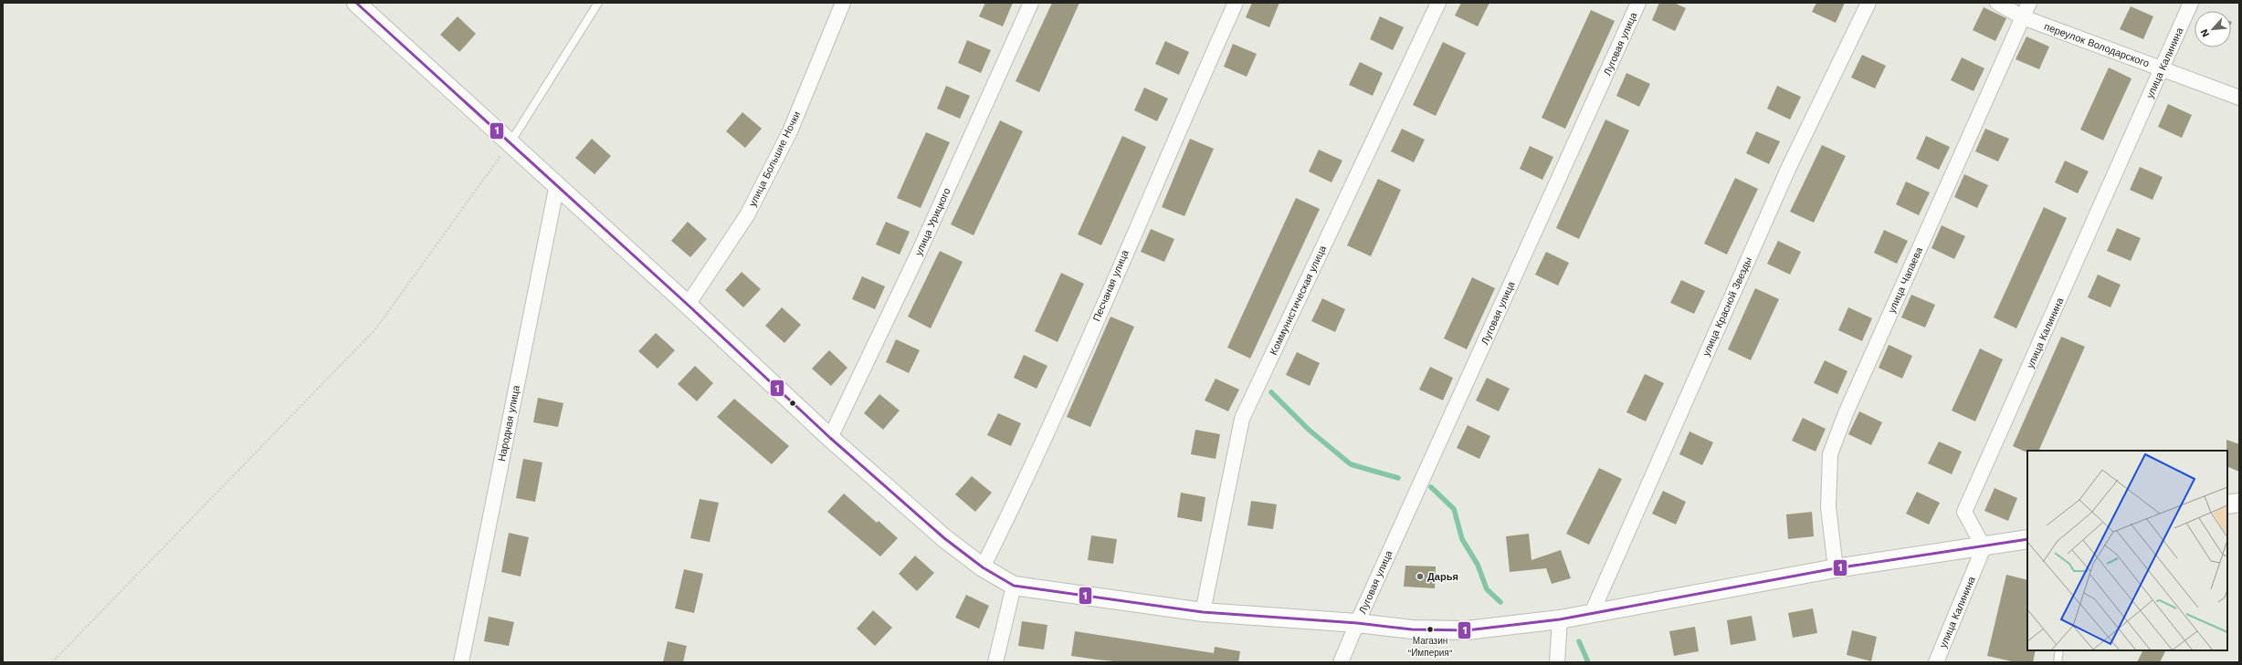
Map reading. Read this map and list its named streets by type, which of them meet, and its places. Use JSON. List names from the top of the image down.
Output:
{
  "streets": {
    "street": [
      "Луговая улица",
      "переулок Володарского",
      "улица Калинина",
      "улица Большие Ночки",
      "улица Урицкого",
      "улица Чапаева",
      "Песчаная улица",
      "Коммунистическая улица",
      "улица Красной Звезды",
      "Народная улица"
    ]
  },
  "crossings": [
    ["переулок Володарского", "улица Калинина"],
    ["переулок Володарского", "улица Чапаева"]
  ],
  "places": ["Дарья", "Магазин \"Империя\""],
  "lines": ["transit line 1"],
  "north": "bottom left"
}
